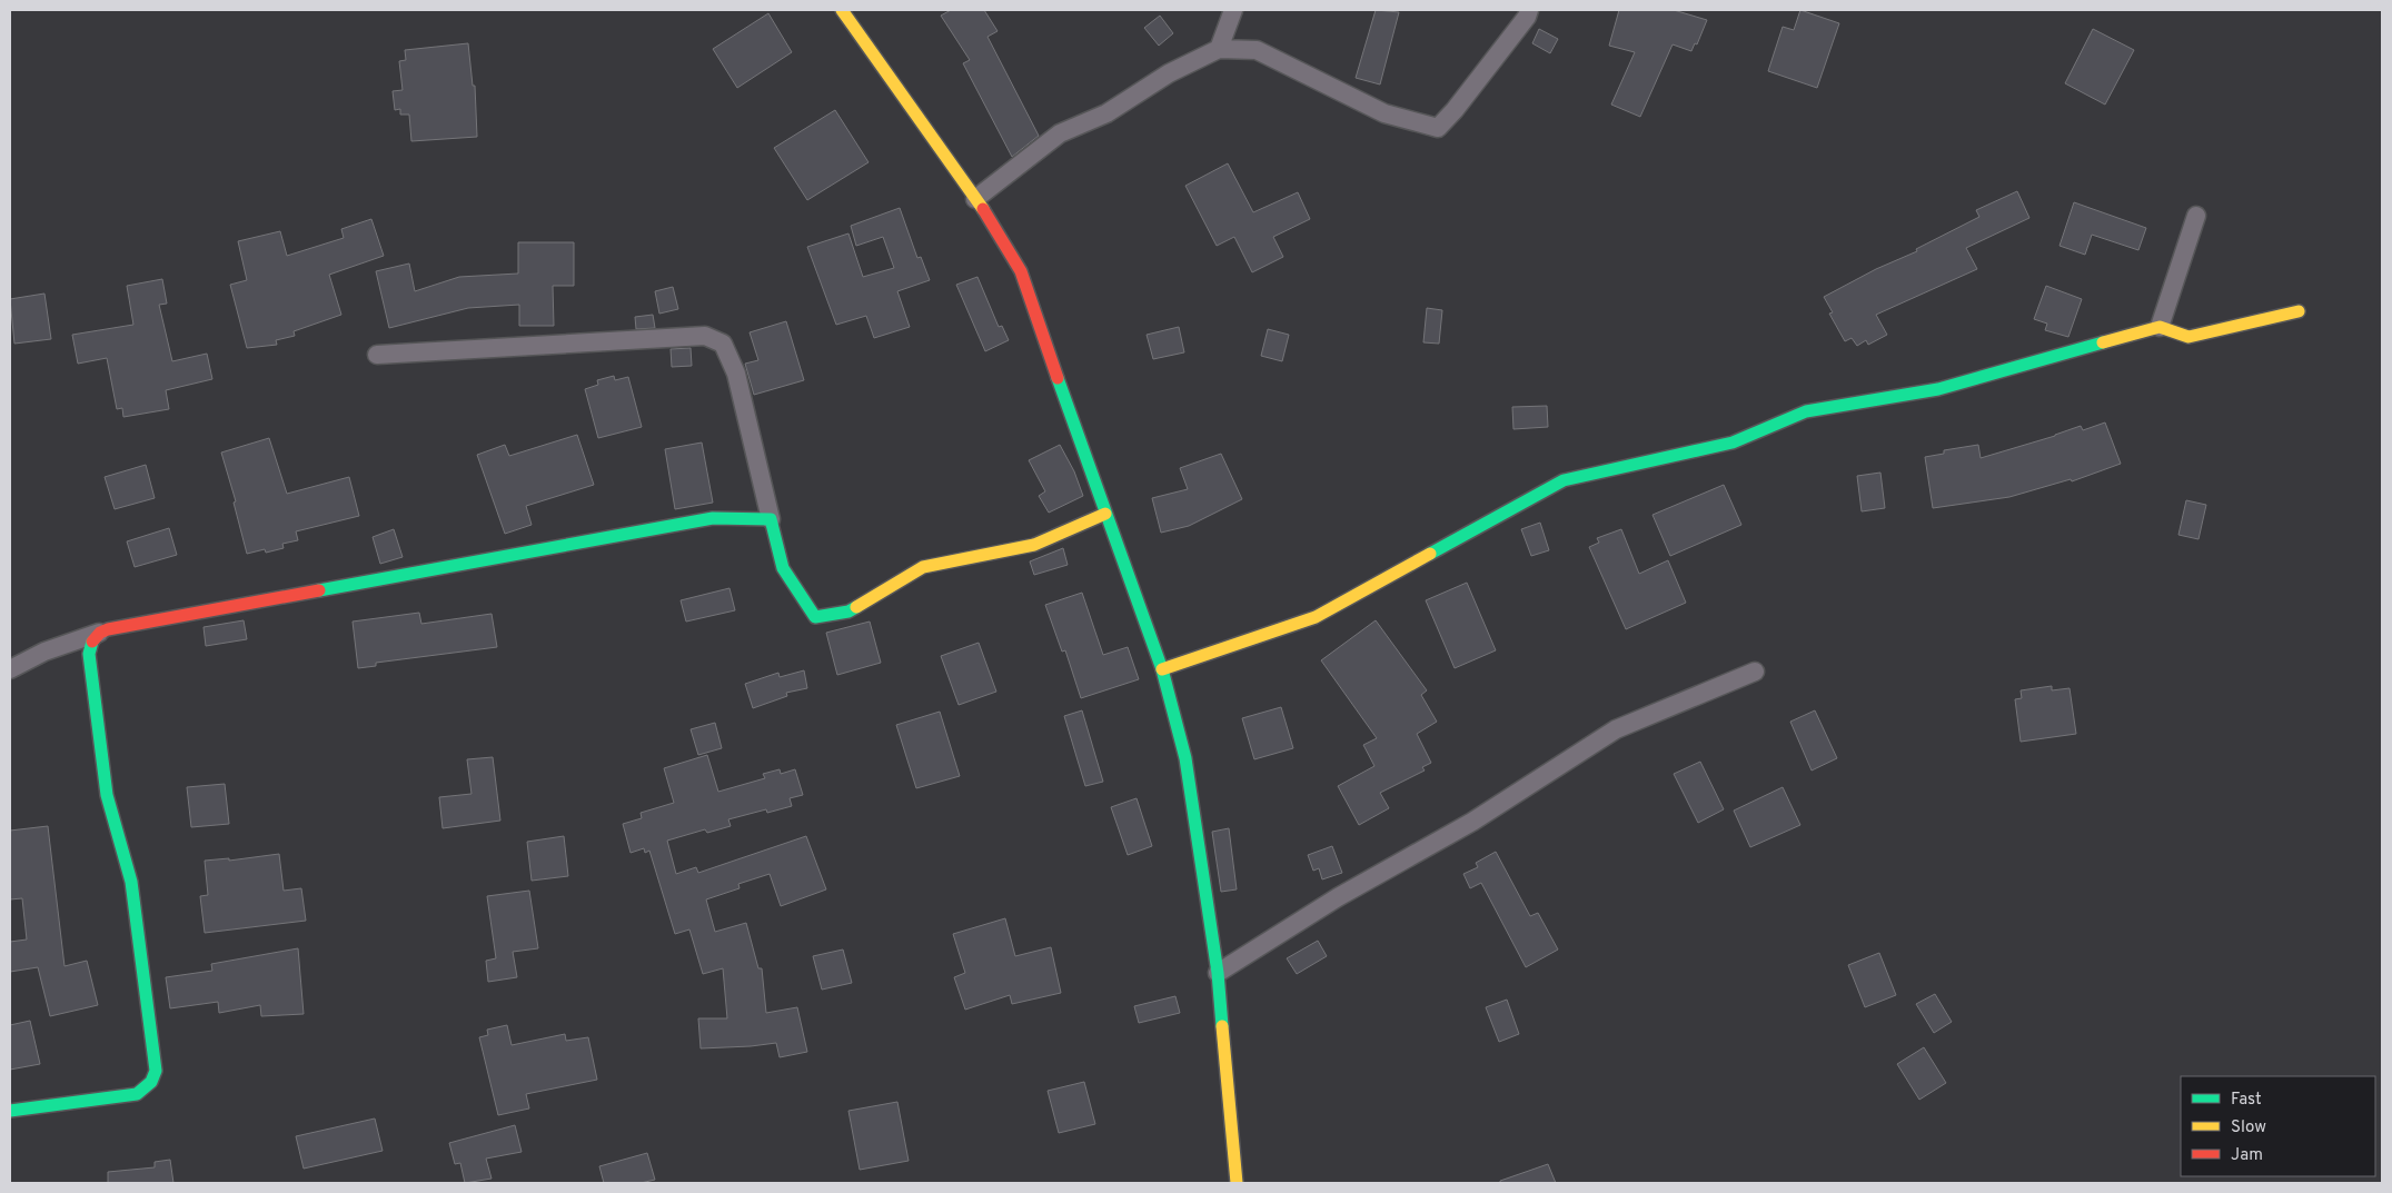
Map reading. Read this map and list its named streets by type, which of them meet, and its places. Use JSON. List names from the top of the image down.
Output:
{
  "legend": ["Fast", "Slow", "Jam"]
}
